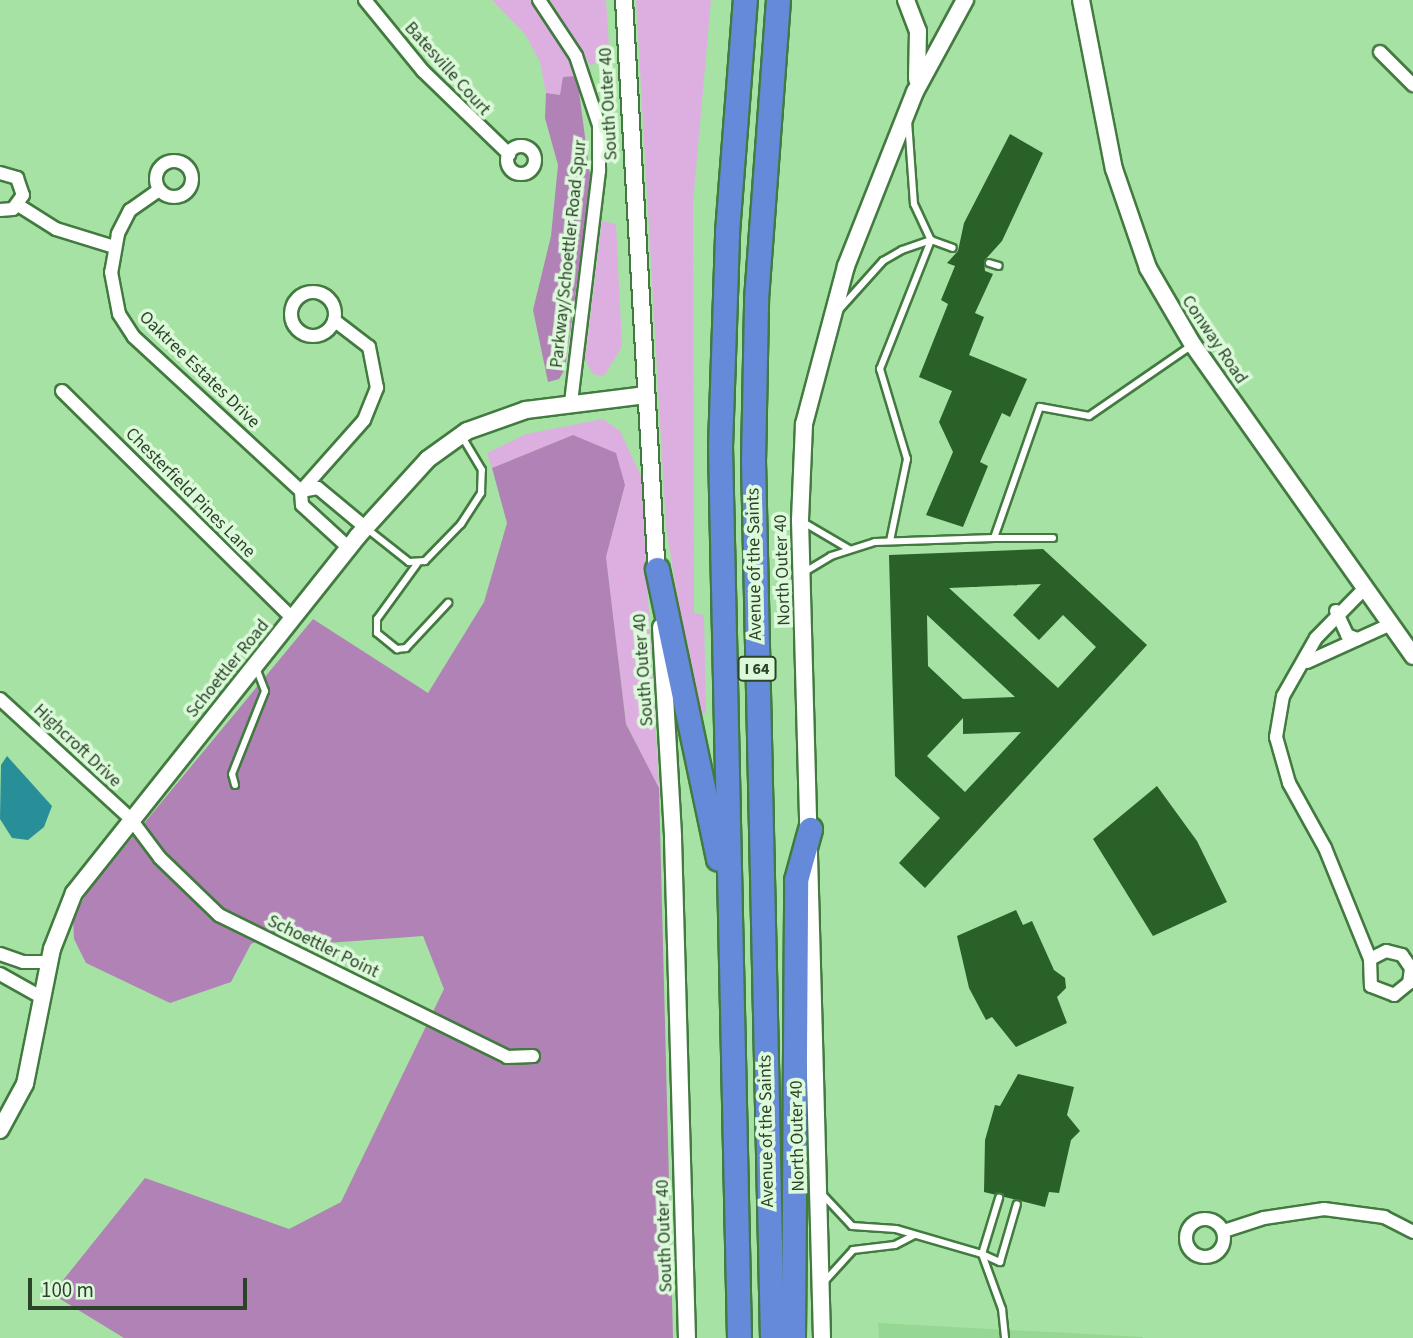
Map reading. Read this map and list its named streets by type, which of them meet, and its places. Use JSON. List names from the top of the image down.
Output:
{
  "streets": {
    "highway": ["Avenue of the Saints", "I 64"],
    "street": [
      "Batesville Court",
      "South Outer 40",
      "Parkway/Schoettler Road Spur",
      "Conway Road",
      "Oaktree Estates Drive",
      "Chesterfield Pines Lane",
      "North Outer 40",
      "Schoettler Road",
      "Highcroft Drive",
      "Schoettler Point"
    ]
  },
  "crossings": [
    ["South Outer 40", "Schoettler Road"],
    ["Parkway/Schoettler Road Spur", "Schoettler Road"],
    ["Oaktree Estates Drive", "Schoettler Road"],
    ["Chesterfield Pines Lane", "Schoettler Road"],
    ["Schoettler Road", "Highcroft Drive"],
    ["Schoettler Road", "Schoettler Point"],
    ["Highcroft Drive", "Schoettler Point"]
  ],
  "scale_bar": "100 m"
}
